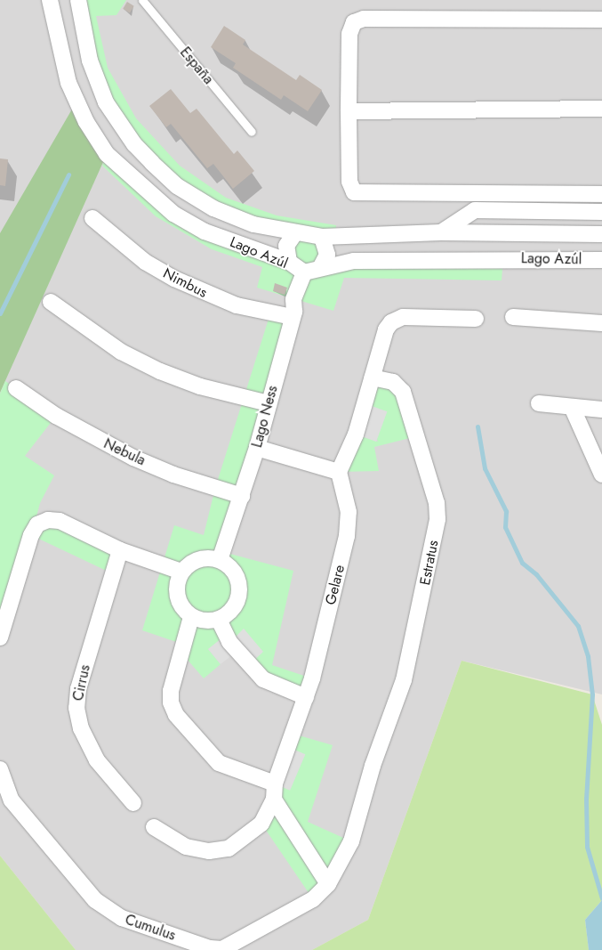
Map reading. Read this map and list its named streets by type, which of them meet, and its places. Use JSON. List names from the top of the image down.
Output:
{
  "streets": {
    "street": [
      "Lago Azúl",
      "Nimbus",
      "Lago Ness",
      "Nebula",
      "Estratus",
      "Gelare",
      "Cirrus",
      "Cumulus"
    ],
    "lane": ["España"]
  },
  "crossings": [
    ["Lago Azúl", "Lago Ness"],
    ["Nimbus", "Lago Ness"],
    ["Lago Ness", "Nebula"],
    ["Estratus", "Cumulus"]
  ]
}
